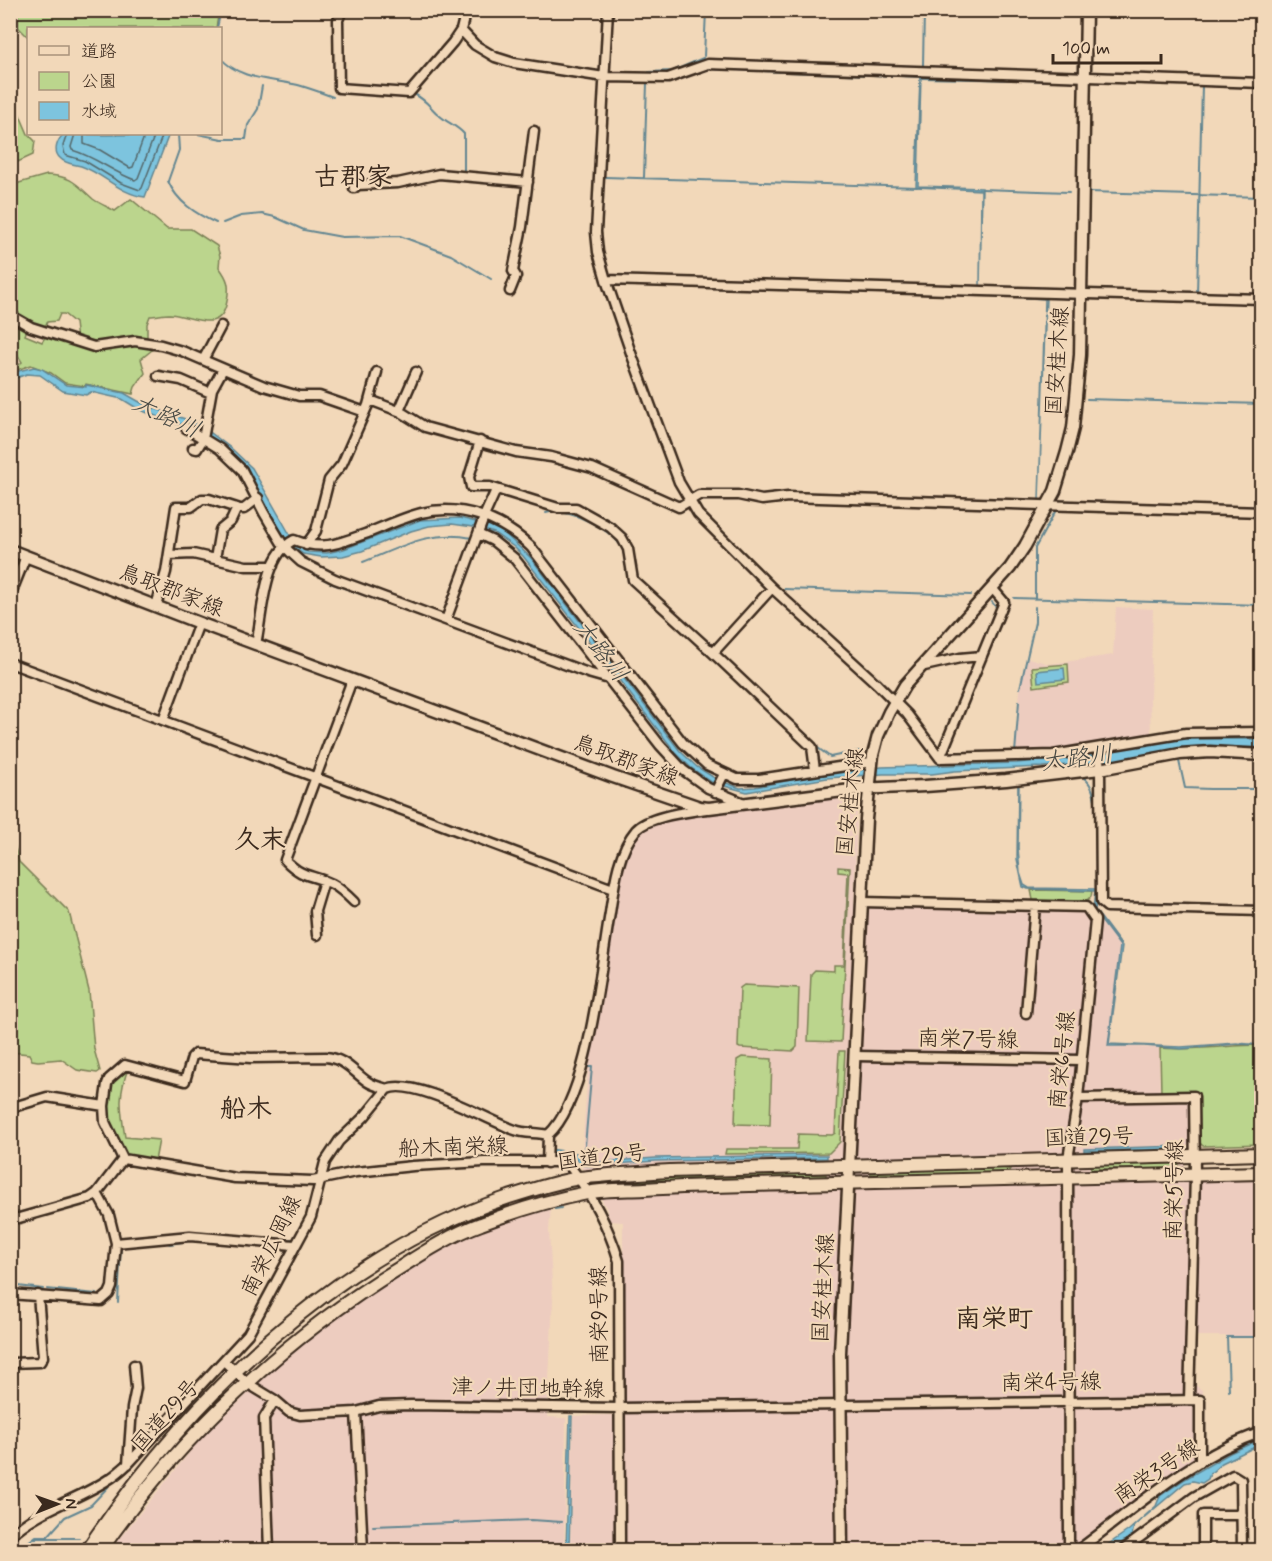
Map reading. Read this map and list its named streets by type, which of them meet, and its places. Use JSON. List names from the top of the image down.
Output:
{
  "streets": {
    "highway": ["国道29号"],
    "main road": ["国安桂木線", "鳥取郡家線"],
    "street": [
      "南栄7号線",
      "南栄6号線",
      "船木南栄線",
      "南栄5号線",
      "南栄広岡線",
      "南栄9号線",
      "南栄4号線",
      "津ノ井団地幹線",
      "南栄3号線"
    ]
  },
  "crossings": [
    ["国安桂木線", "鳥取郡家線"],
    ["国安桂木線", "南栄7号線"],
    ["国安桂木線", "南栄6号線"],
    ["国安桂木線", "国道29号"],
    ["国安桂木線", "南栄4号線"],
    ["国安桂木線", "津ノ井団地幹線"],
    ["南栄7号線", "南栄6号線"],
    ["南栄6号線", "国道29号"],
    ["南栄6号線", "南栄5号線"],
    ["南栄6号線", "南栄4号線"],
    ["国道29号", "船木南栄線"],
    ["国道29号", "南栄5号線"],
    ["国道29号", "南栄9号線"],
    ["国道29号", "津ノ井団地幹線"],
    ["船木南栄線", "南栄広岡線"],
    ["船木南栄線", "南栄9号線"],
    ["南栄5号線", "南栄4号線"],
    ["南栄広岡線", "津ノ井団地幹線"],
    ["南栄9号線", "津ノ井団地幹線"],
    ["南栄4号線", "津ノ井団地幹線"]
  ],
  "districts": [
    "古郡家",
    "久末",
    "船木",
    "南栄町"
  ],
  "water": ["大路川"],
  "legend": ["道路", "公園", "水域"],
  "scale_bar": "100 m",
  "north": "right"
}
